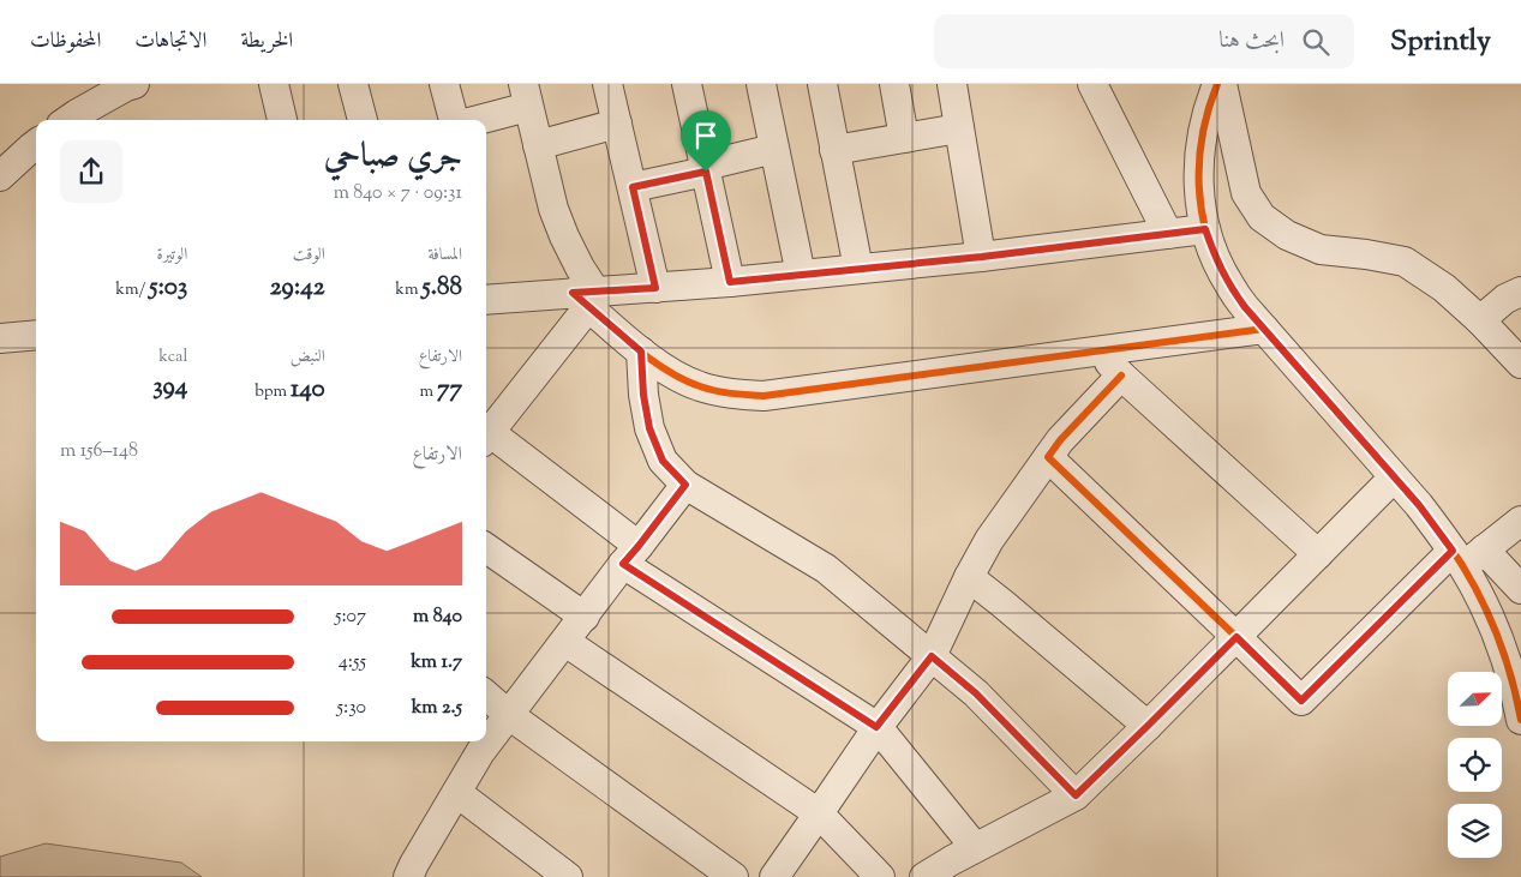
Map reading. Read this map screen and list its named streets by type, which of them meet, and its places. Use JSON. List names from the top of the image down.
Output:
{
  "north": "top right",
  "page": {
    "header": "Sprintly",
    "search": "ابحث هنا",
    "nav": ["الخريطة", "الاتجاهات", "المحفوظات"],
    "heading": ["جري صباحي", "09:31 · 7 × 840 m"],
    "stats": [
      ["المسافة", "5.88 km"],
      ["الوقت", "29:42"],
      ["الوتيرة", "5:03 /km"],
      ["الارتفاع", "77 m"],
      ["النبض", "140 bpm"],
      ["kcal", "394"]
    ],
    "chart": ["الارتفاع", "148–156 m"],
    "list": [
      {
        "name": "840 m",
        "note": "5:07"
      },
      {
        "name": "1.7 km",
        "note": "4:55"
      },
      {
        "name": "2.5 km",
        "note": "5:30"
      }
    ]
  }
}
